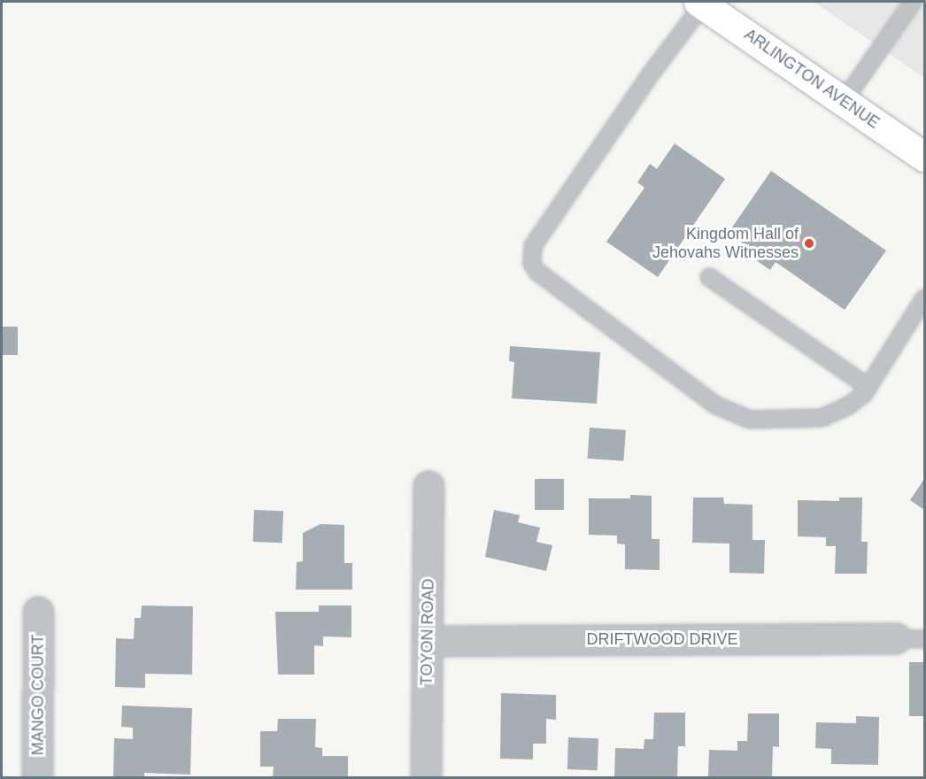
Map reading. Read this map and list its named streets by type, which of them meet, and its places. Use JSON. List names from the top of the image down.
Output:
{
  "streets": {
    "main road": ["ARLINGTON AVENUE"],
    "street": ["TOYON ROAD", "DRIFTWOOD DRIVE", "MANGO COURT"]
  },
  "crossings": [
    ["TOYON ROAD", "DRIFTWOOD DRIVE"]
  ],
  "places": ["Kingdom Hall of Jehovahs Witnesses"]
}
